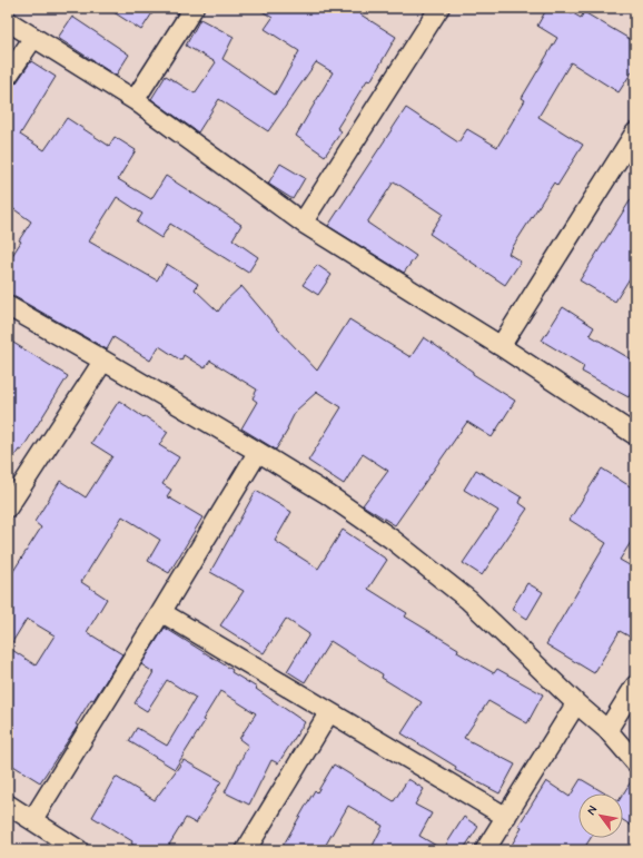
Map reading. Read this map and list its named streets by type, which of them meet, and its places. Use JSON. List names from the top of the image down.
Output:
{
  "north": "top left"
}
